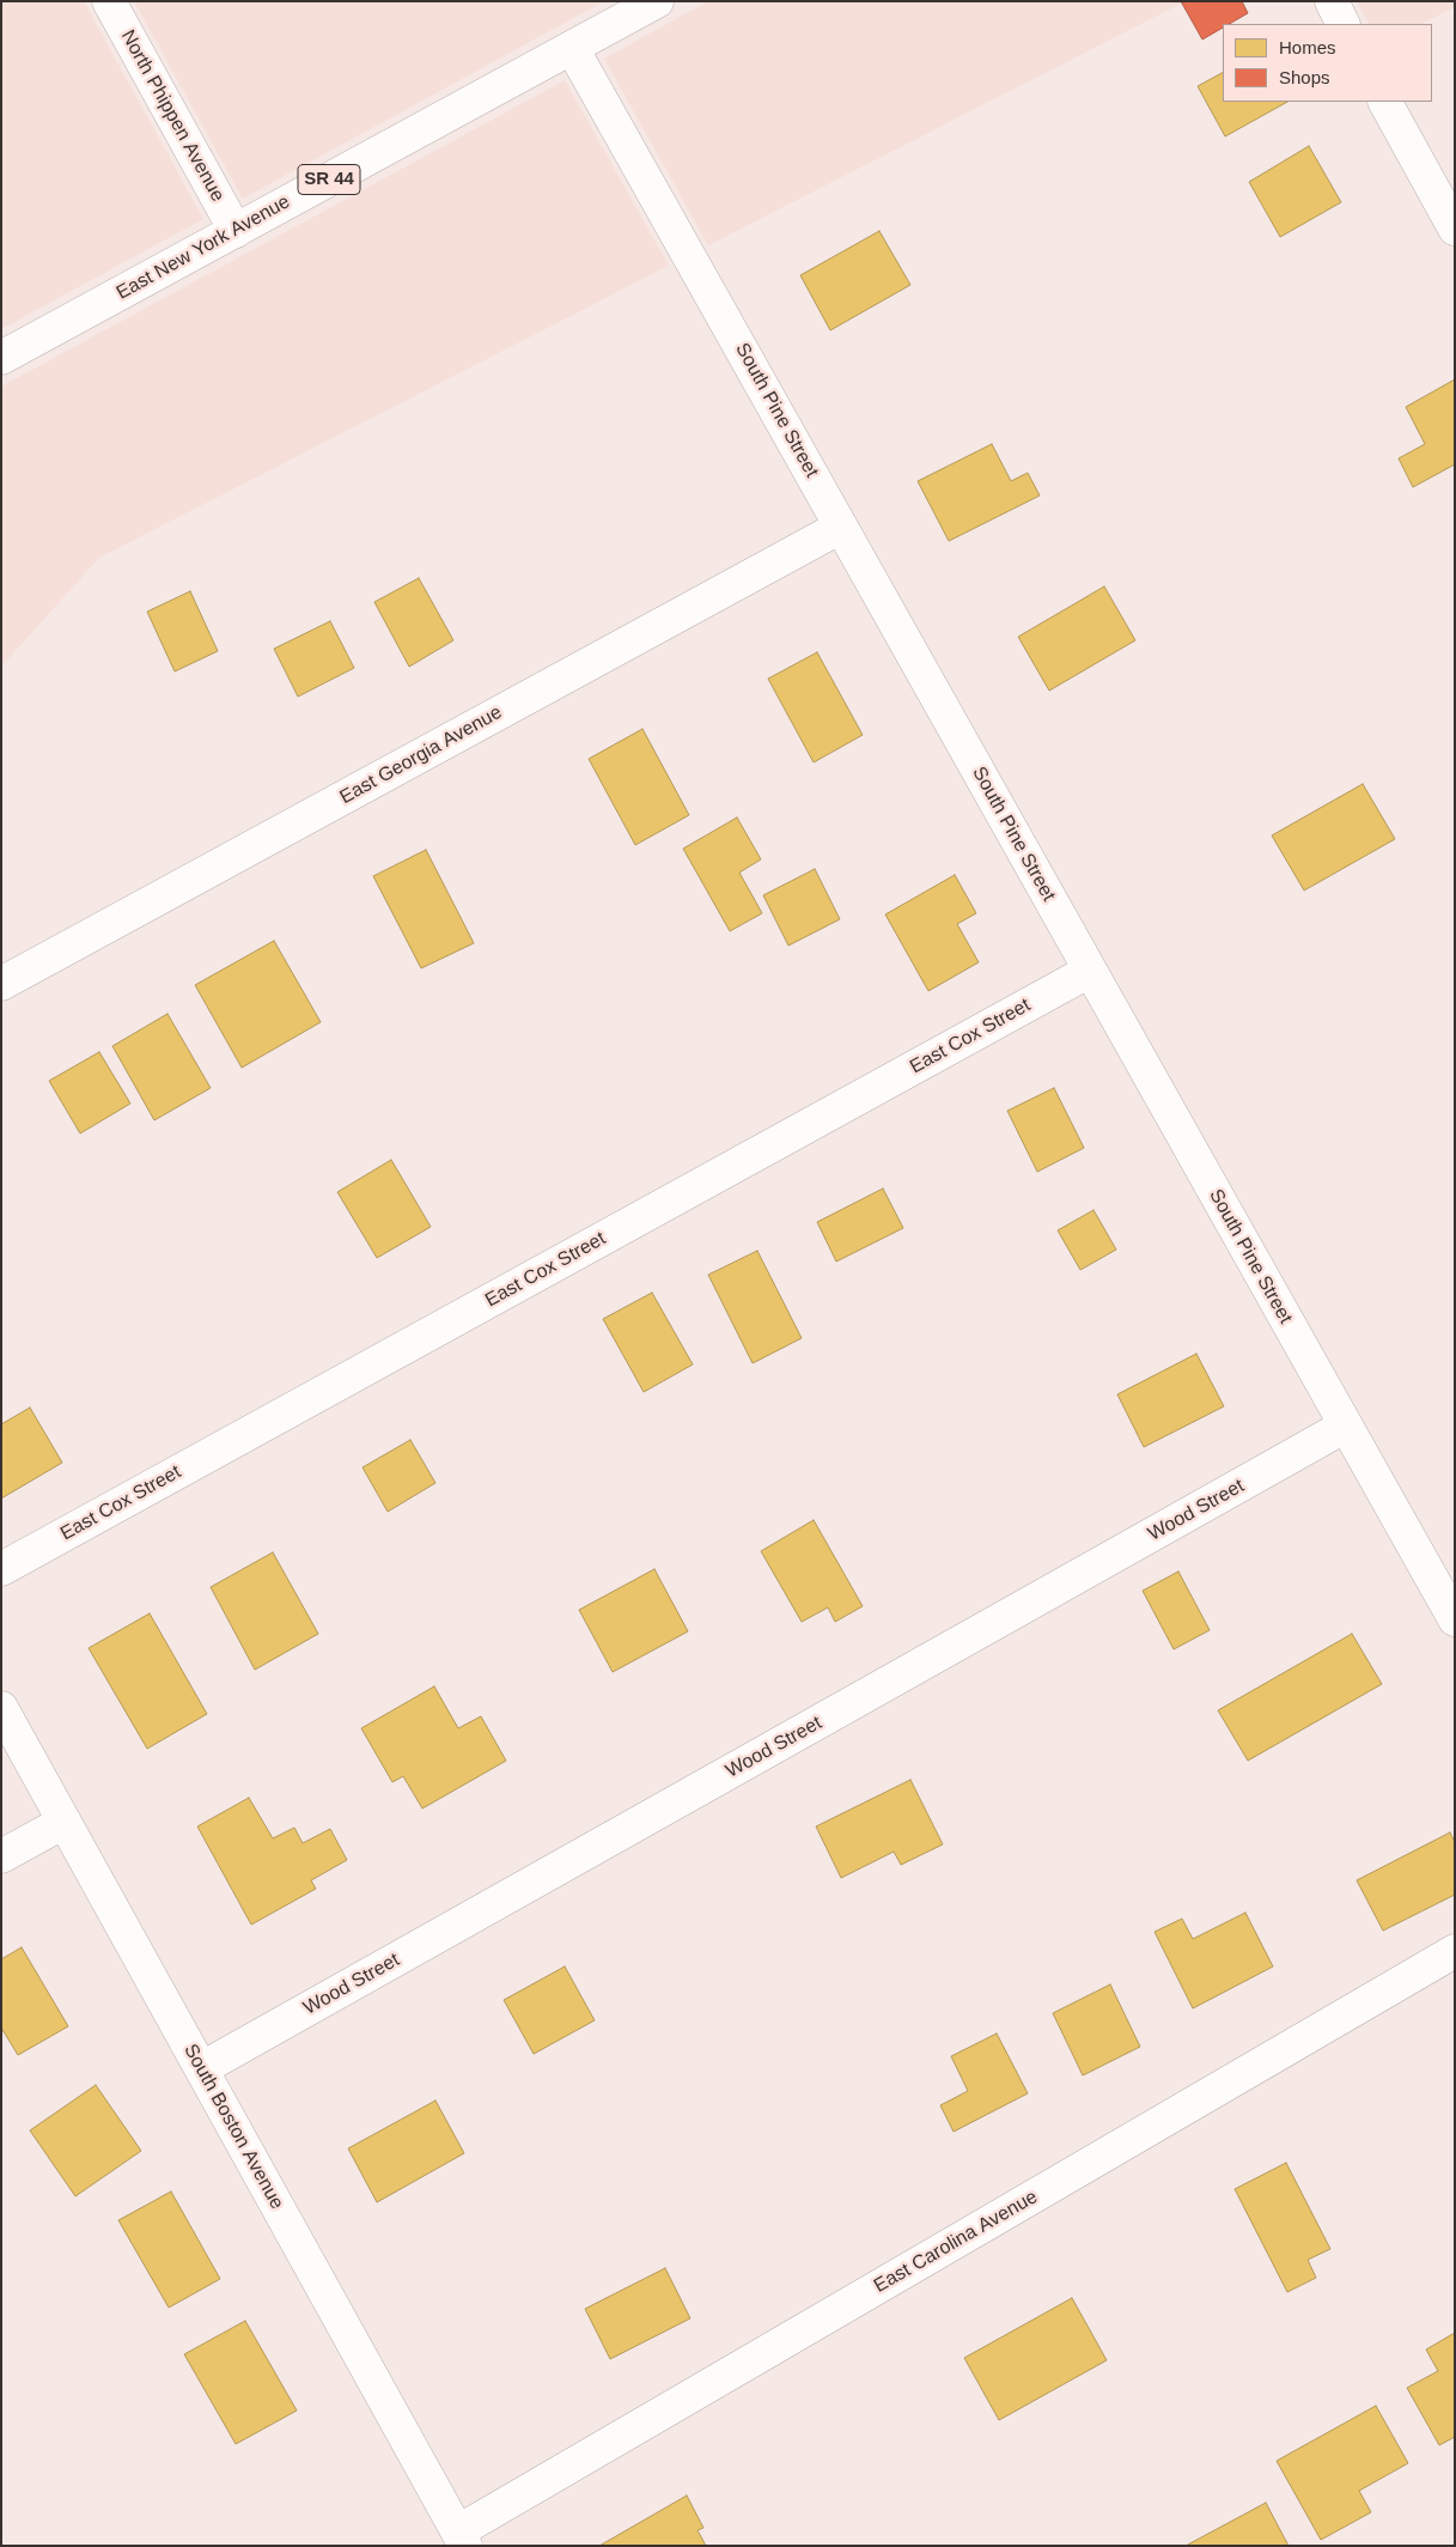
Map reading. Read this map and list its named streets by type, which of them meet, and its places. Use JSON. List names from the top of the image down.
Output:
{
  "streets": {
    "street": [
      "North Phippen Avenue",
      "SR 44",
      "East New York Avenue",
      "South Pine Street",
      "East Georgia Avenue",
      "East Cox Street",
      "Wood Street",
      "South Boston Avenue",
      "East Carolina Avenue"
    ]
  },
  "crossings": [
    ["North Phippen Avenue", "East New York Avenue"],
    ["East New York Avenue", "South Pine Street"],
    ["South Pine Street", "East Georgia Avenue"],
    ["South Pine Street", "East Cox Street"],
    ["South Pine Street", "Wood Street"],
    ["Wood Street", "South Boston Avenue"],
    ["South Boston Avenue", "East Carolina Avenue"]
  ],
  "legend": ["Homes", "Shops"]
}
